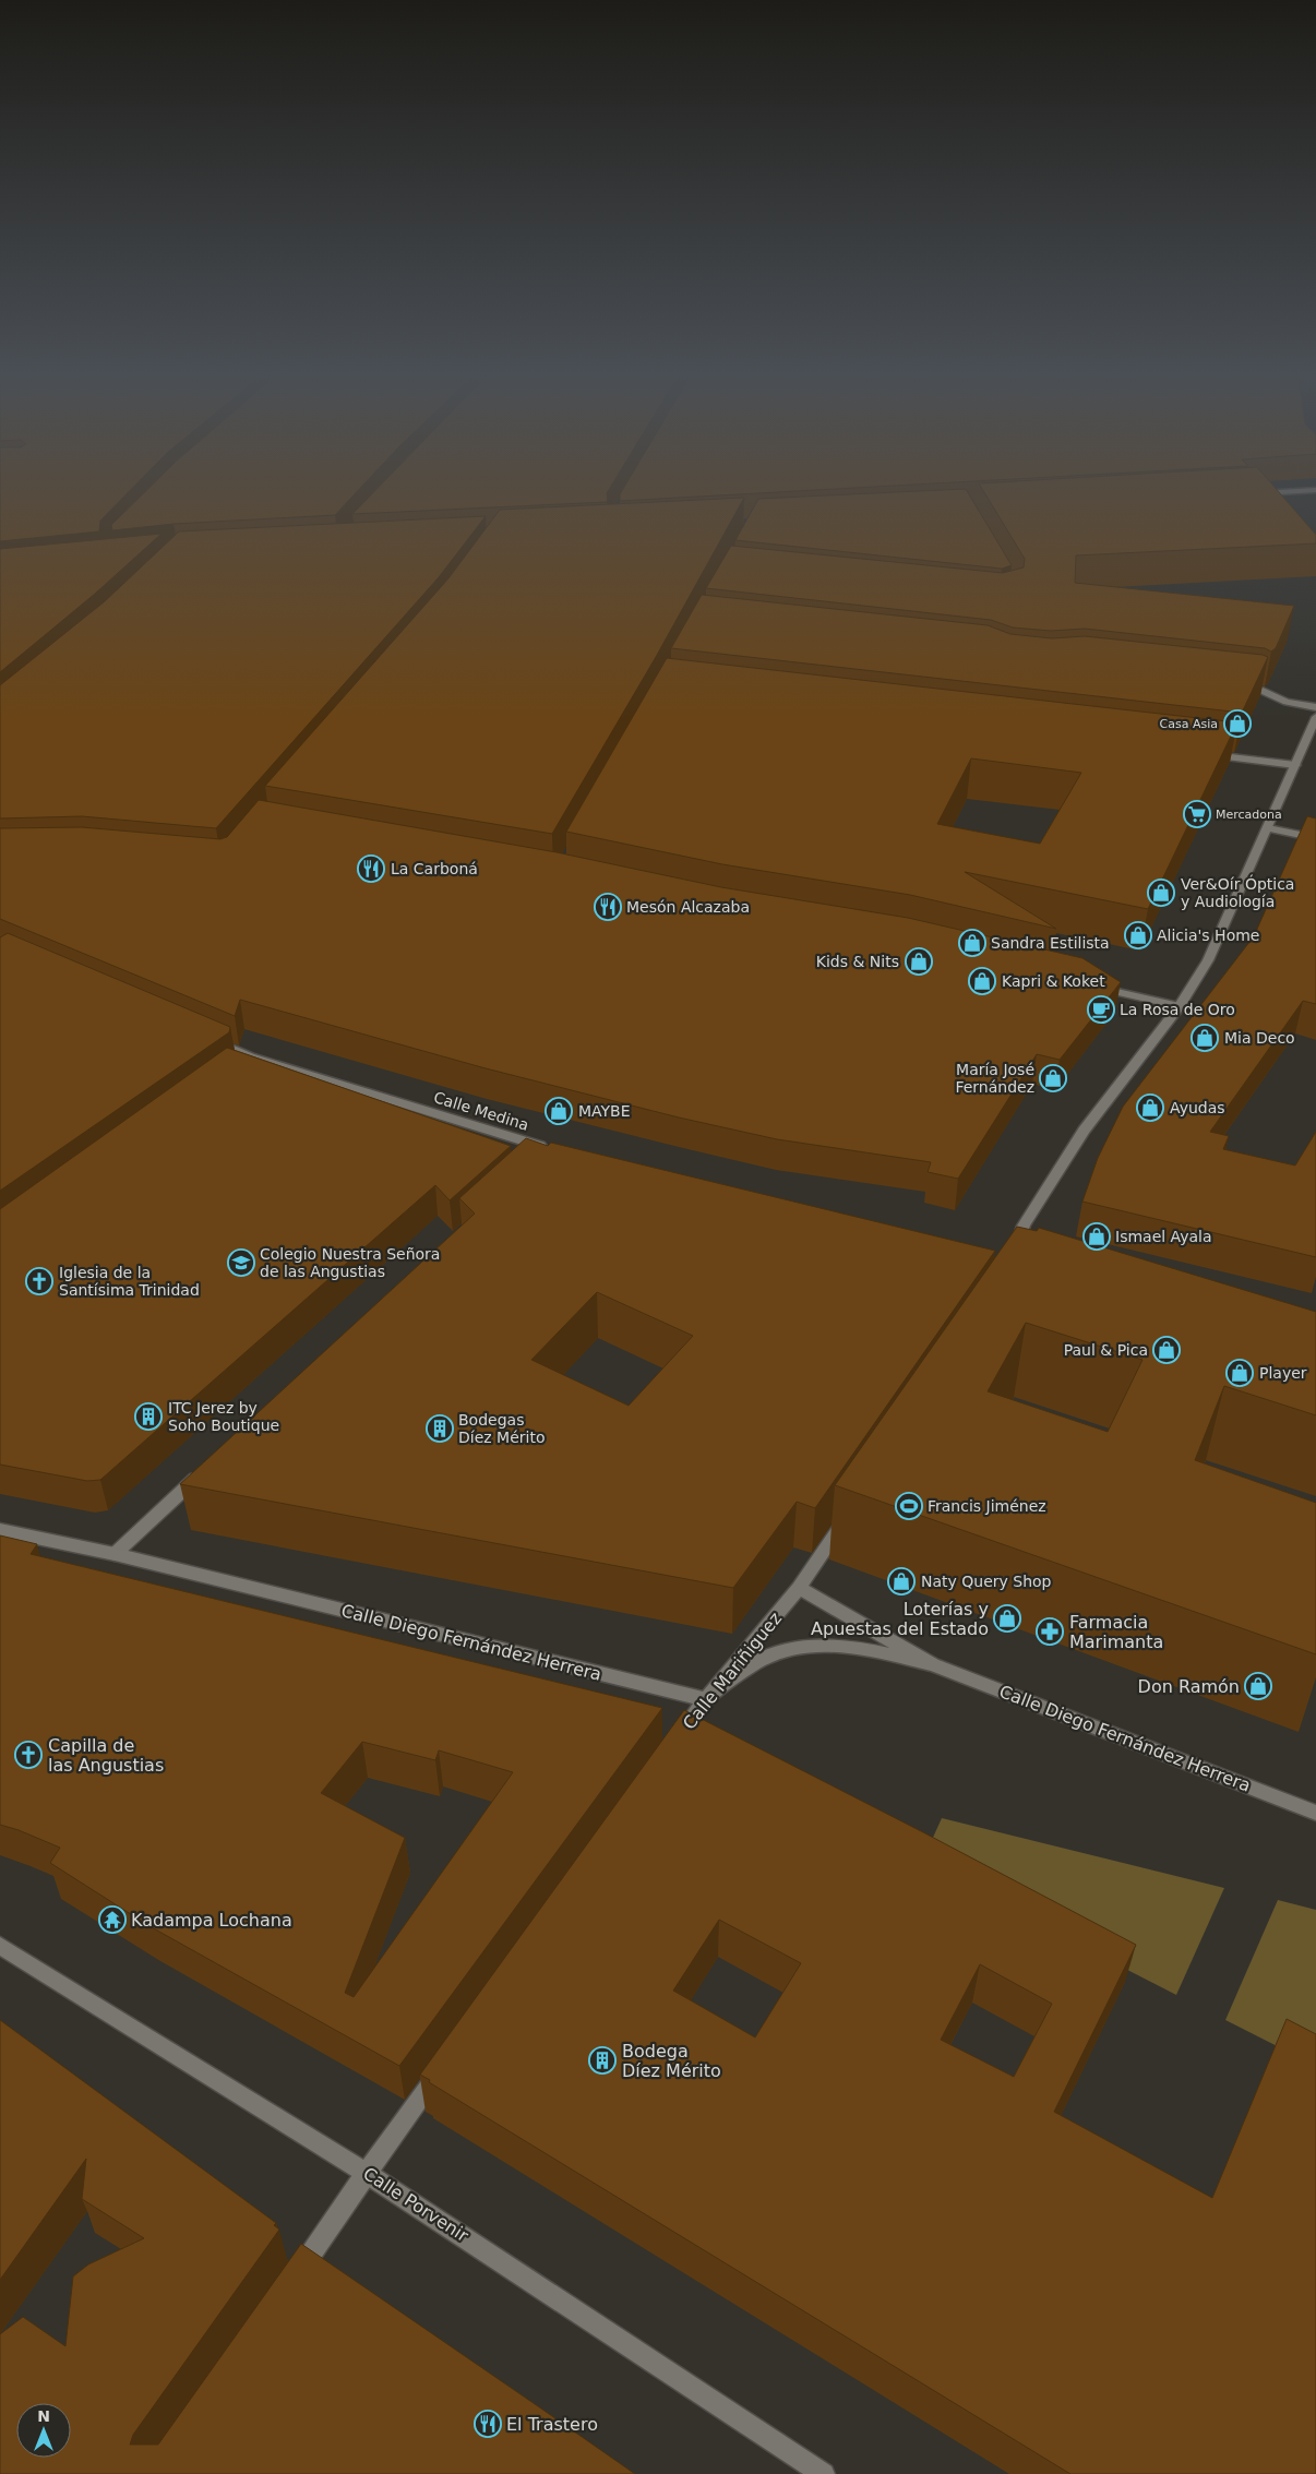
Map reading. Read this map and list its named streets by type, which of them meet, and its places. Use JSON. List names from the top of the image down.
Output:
{
  "streets": {
    "street": [
      "Calle Medina",
      "Calle Diego Fernández Herrera",
      "Calle Mariñiguez",
      "Calle Porvenir"
    ]
  },
  "crossings": [
    ["Calle Diego Fernández Herrera", "Calle Mariñiguez"]
  ],
  "places": {
    "shop": [
      "Casa Asia",
      "Ver&Oír Óptica y Audiología",
      "Alicia's Home",
      "Sandra Estilista",
      "Kids & Nits",
      "Kapri & Koket",
      "Mia Deco",
      "María José Fernández",
      "Ayudas",
      "MAYBE",
      "Ismael Ayala",
      "Paul & Pica",
      "Player",
      "Naty Query Shop",
      "Loterías y Apuestas del Estado",
      "Don Ramón"
    ],
    "supermarket": ["Mercadona"],
    "restaurant": ["La Carboná", "Mesón Alcazaba", "El Trastero"],
    "cafe": ["La Rosa de Oro"],
    "school or university": ["Colegio Nuestra Señora de las Angustias"],
    "church": ["Iglesia de la Santísima Trinidad", "Capilla de las Angustias"],
    "building": ["ITC Jerez by Soho Boutique", "Bodegas Díez Mérito", "Bodega Díez Mérito"],
    "sports": ["Francis Jiménez"],
    "pharmacy": ["Farmacia Marimanta"],
    "temple": ["Kadampa Lochana"]
  },
  "north": "top"
}
